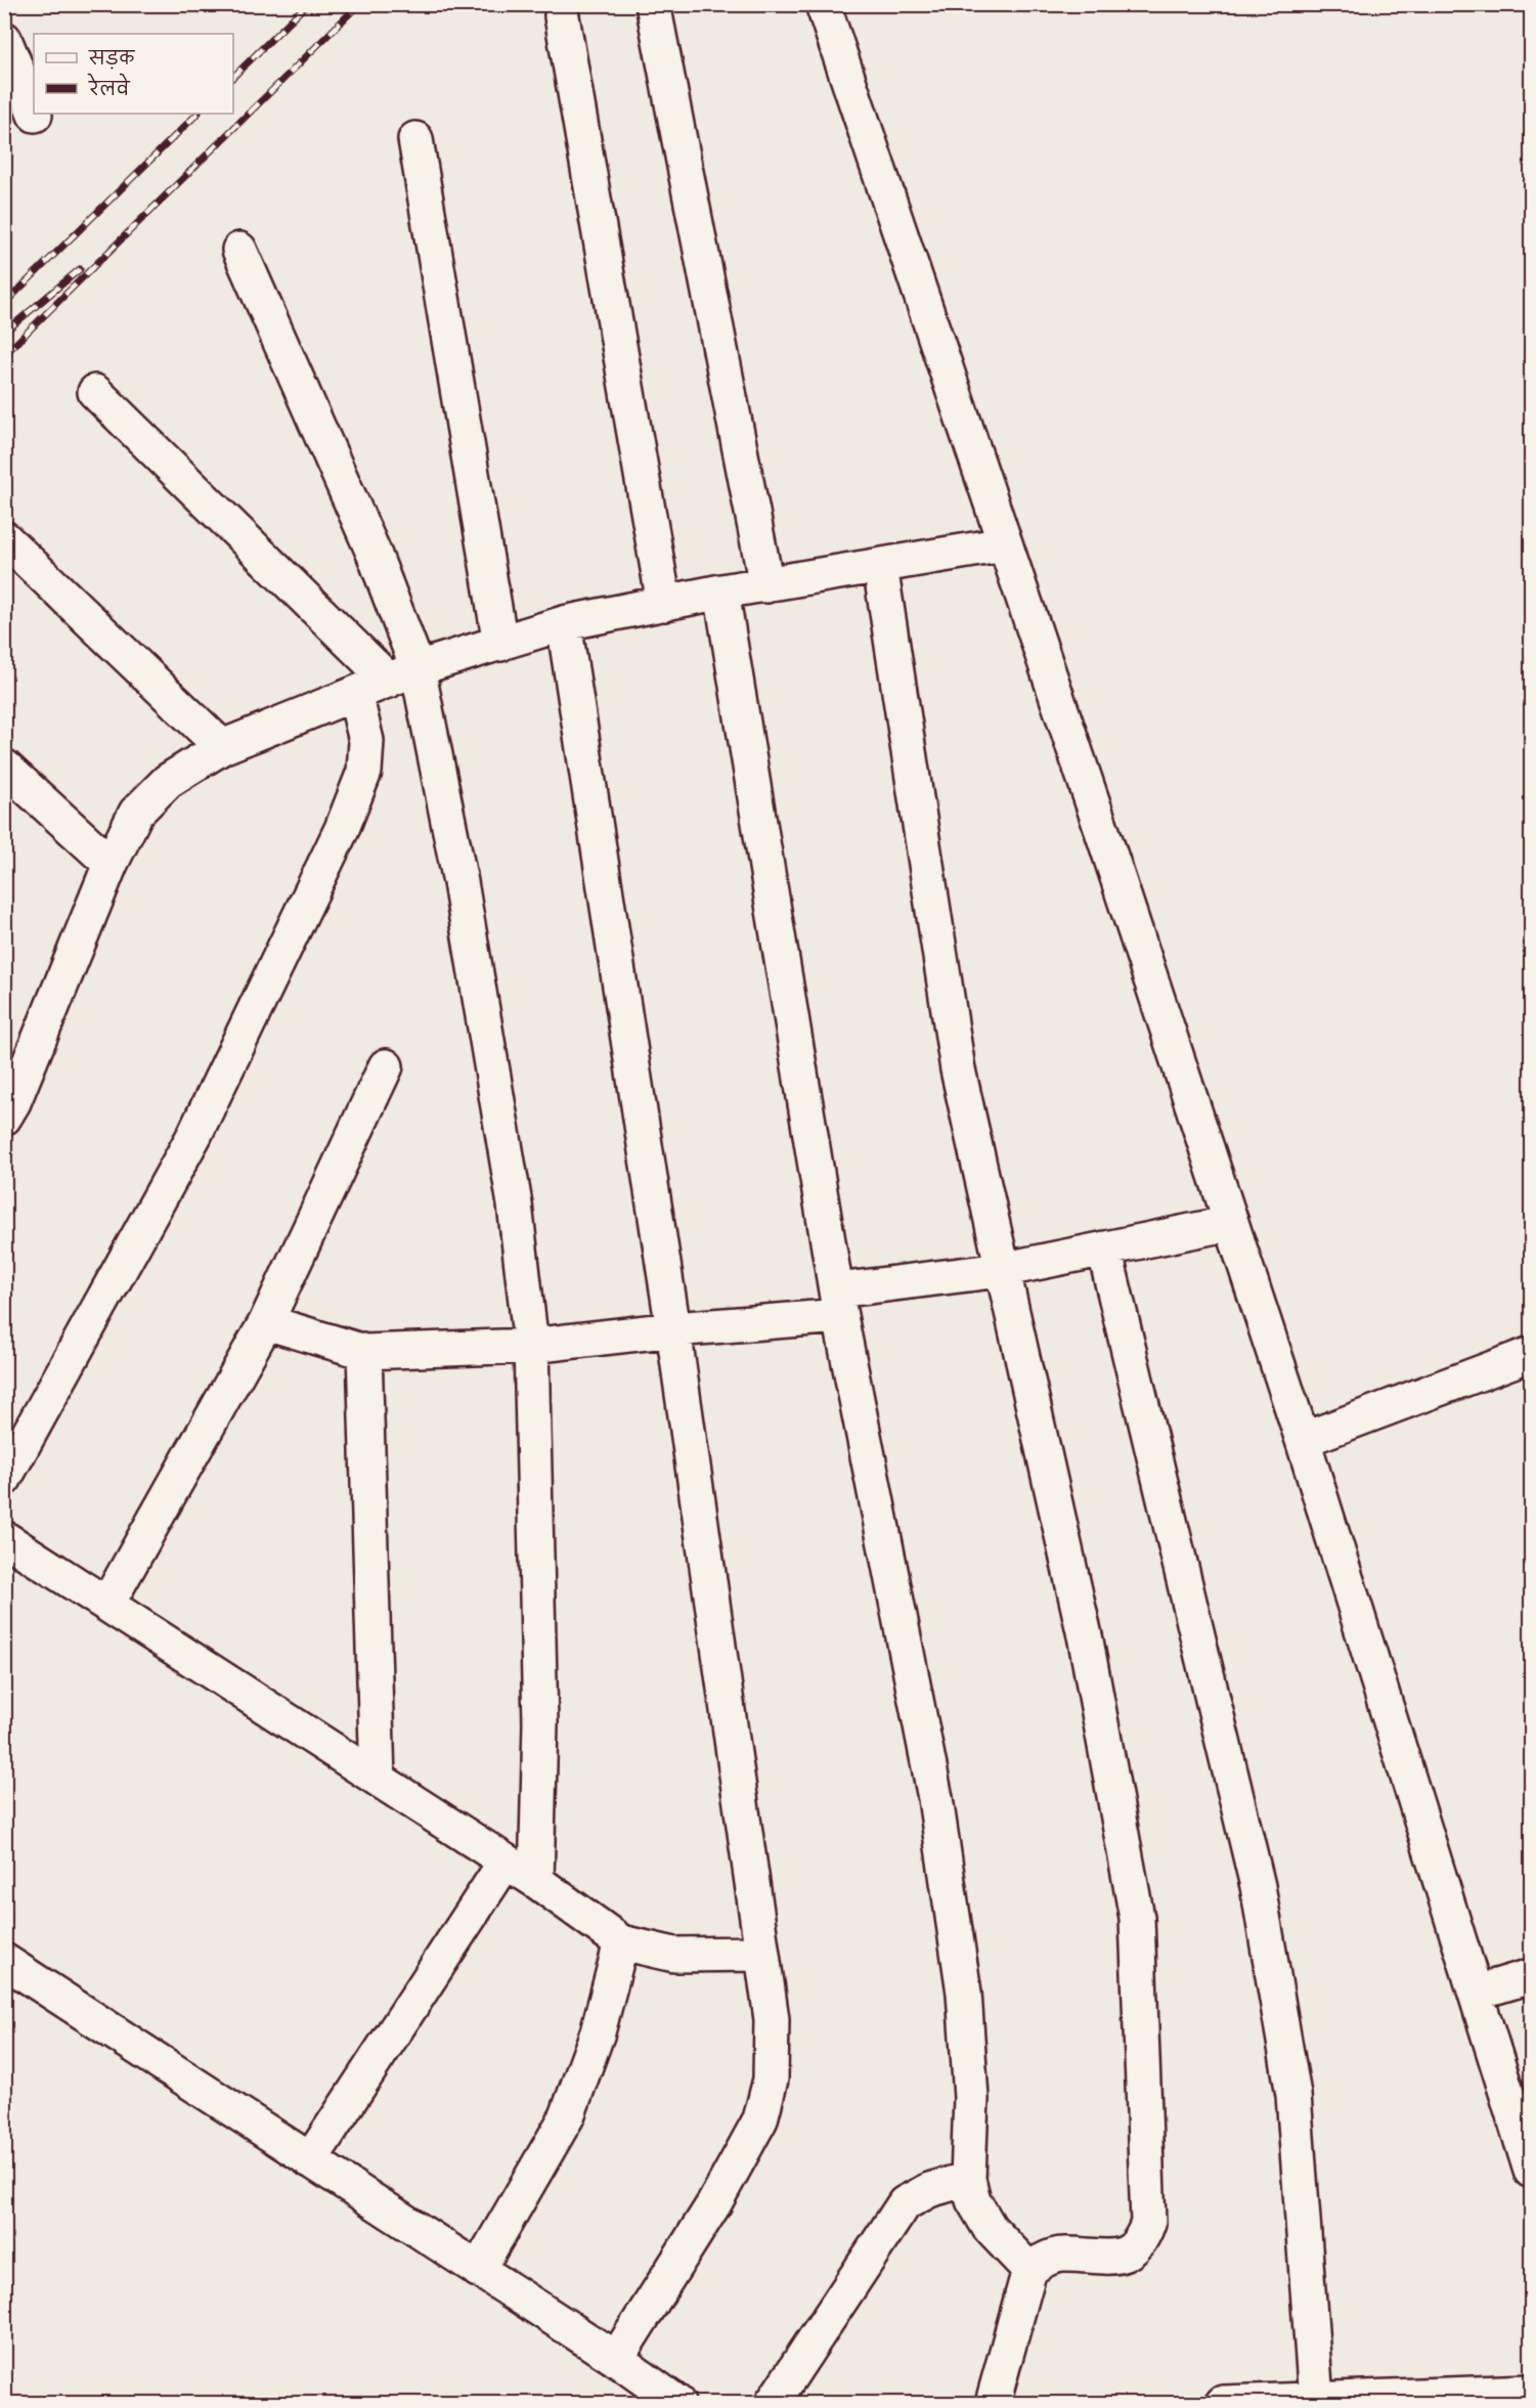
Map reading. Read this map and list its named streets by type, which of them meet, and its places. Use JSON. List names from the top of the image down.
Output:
{
  "legend": ["सड़क", "रेलवे"]
}
